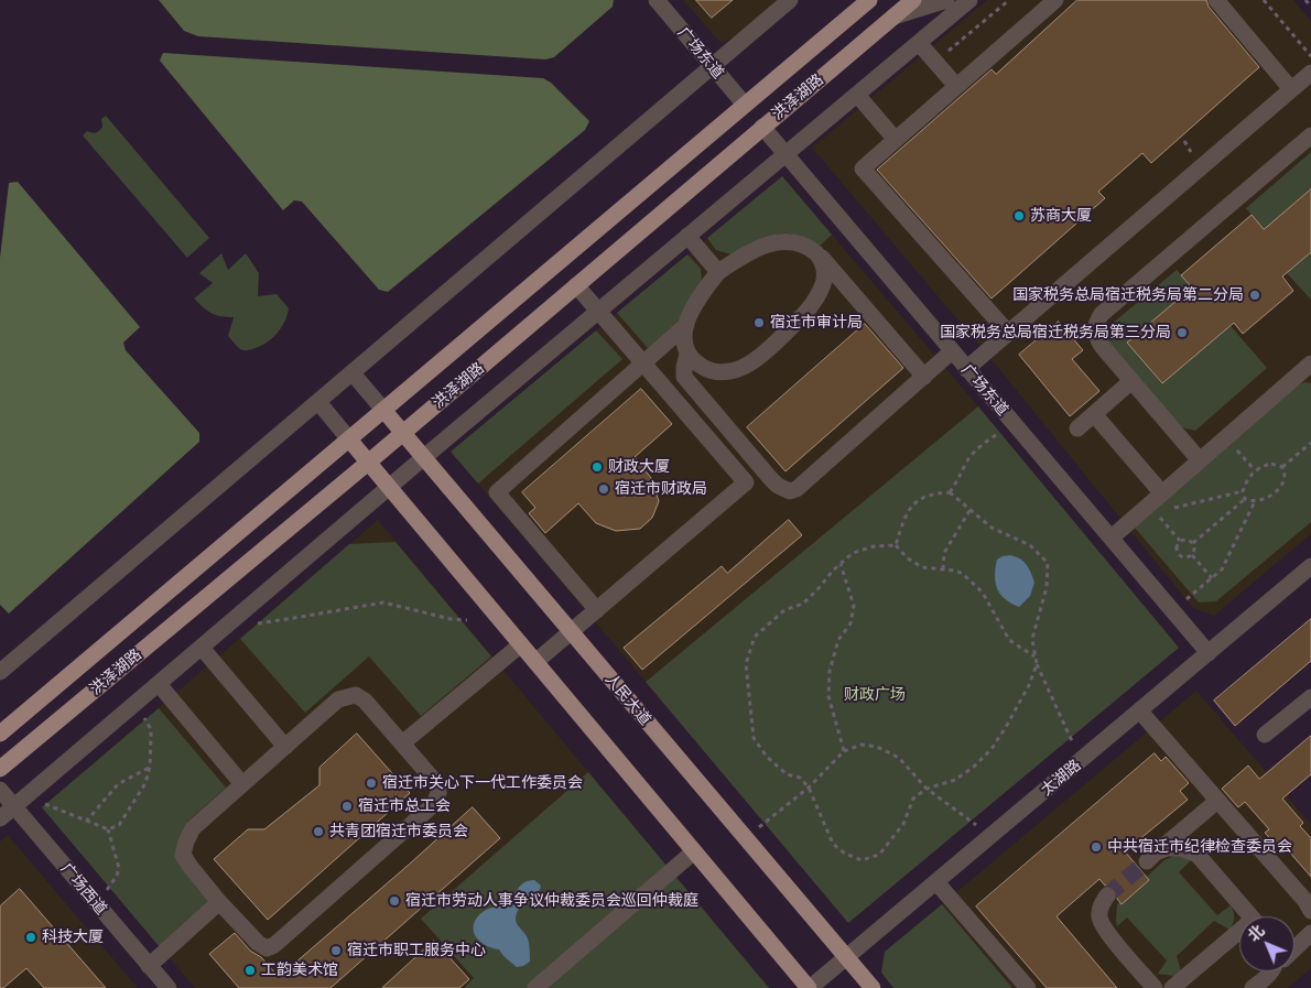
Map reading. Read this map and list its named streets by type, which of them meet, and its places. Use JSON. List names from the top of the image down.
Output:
{
  "streets": {
    "main road": ["洪泽湖路", "人民大道"],
    "street": ["广场东道", "太湖路", "广场西道"]
  },
  "crossings": [
    ["广场东道", "洪泽湖路"],
    ["广场东道", "太湖路"],
    ["洪泽湖路", "人民大道"],
    ["人民大道", "太湖路"]
  ],
  "parks": ["财政广场"],
  "places": [
    "苏商大厦",
    "国家税务总局宿迁税务局第二分局",
    "宿迁市审计局",
    "国家税务总局宿迁税务局第三分局",
    "财政大厦",
    "宿迁市财政局",
    "宿迁市关心下一代工作委员会",
    "宿迁市总工会",
    "共青团宿迁市委员会",
    "中共宿迁市纪律检查委员会",
    "宿迁市劳动人事争议仲裁委员会巡回仲裁庭",
    "科技大厦",
    "宿迁市职工服务中心",
    "工韵美术馆"
  ],
  "north": "top left"
}
